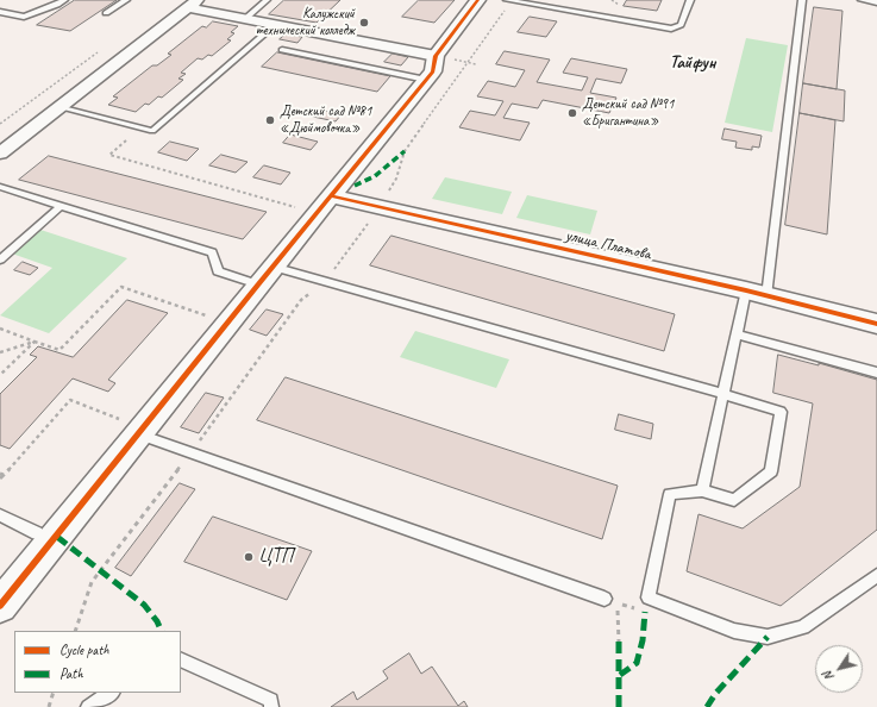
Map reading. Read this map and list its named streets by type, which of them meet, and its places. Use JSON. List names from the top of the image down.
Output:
{
  "streets": {
    "street": ["улица Платова"]
  },
  "districts": ["Тайфун"],
  "places": [
    "Калужский технический колледж",
    "Детский сад №91 «Бригантина»",
    "Детский сад №81 «Дюймовочка»",
    "ЦТП"
  ],
  "legend": ["Cycle path", "Path"],
  "north": "bottom left"
}
